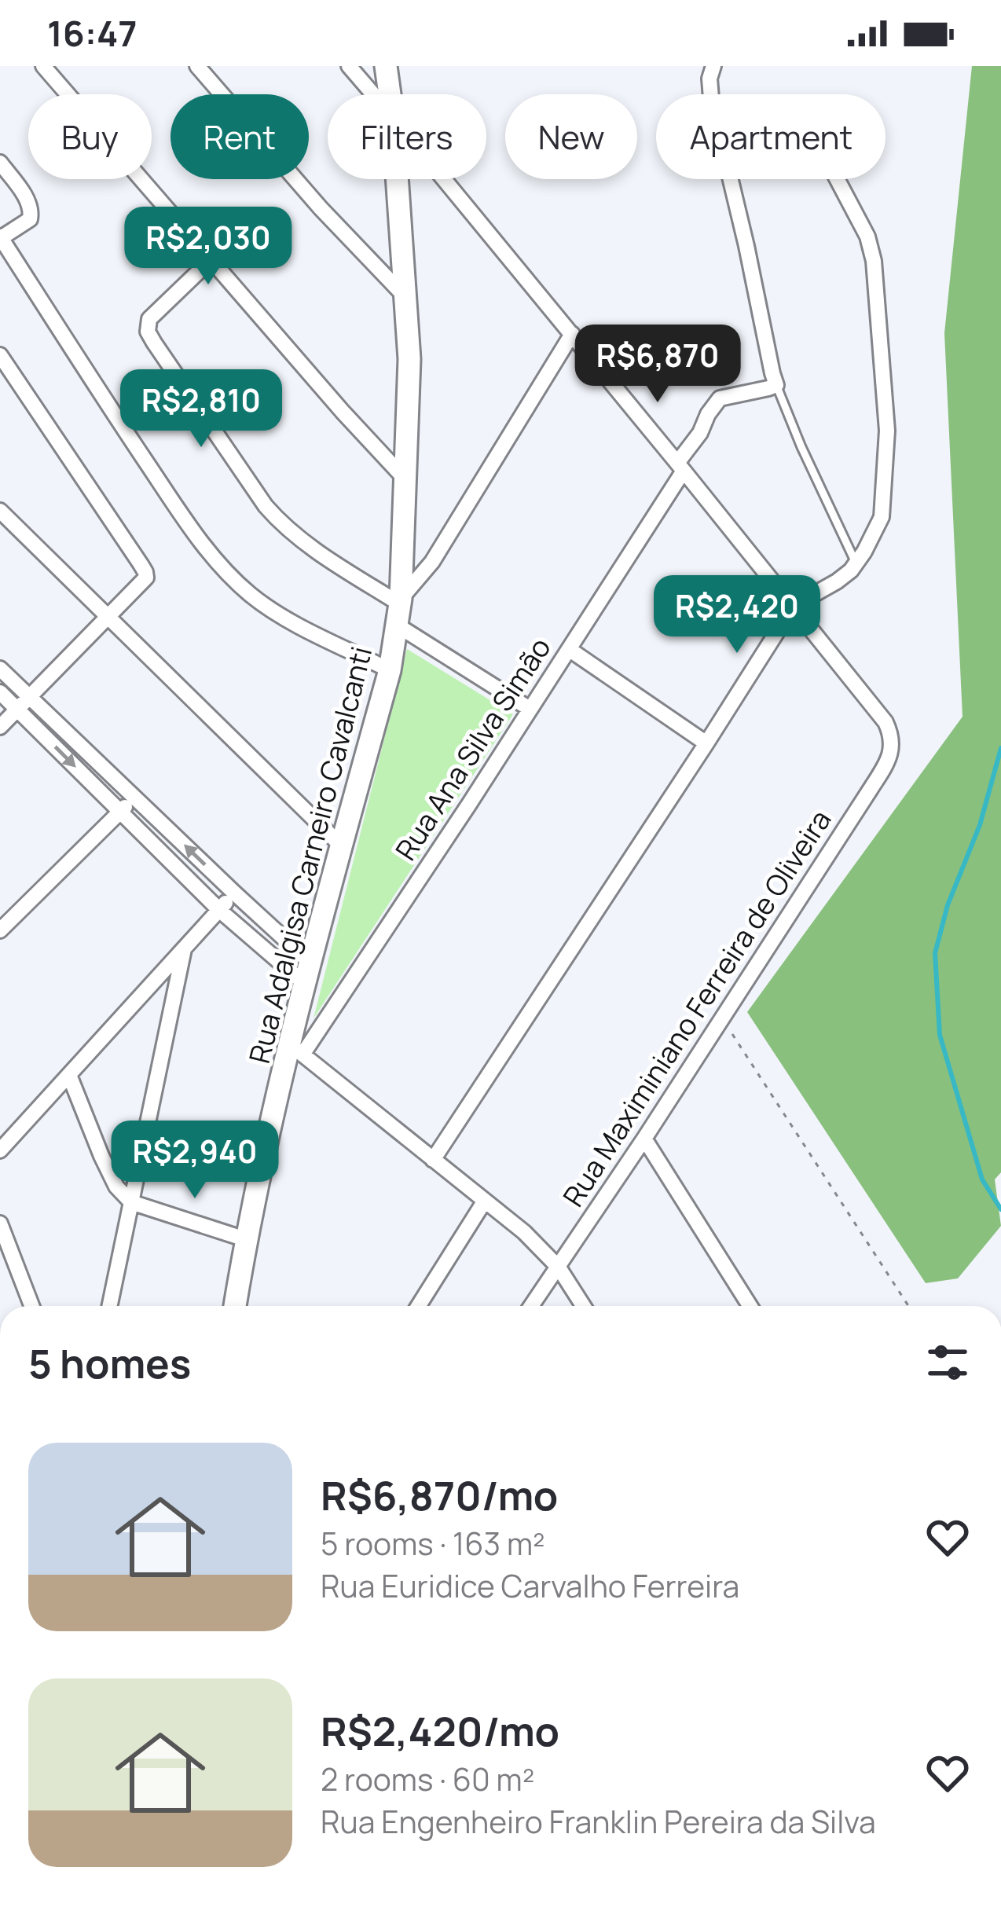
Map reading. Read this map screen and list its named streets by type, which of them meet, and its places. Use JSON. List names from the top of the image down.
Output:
{
  "streets": {
    "main road": ["Rua Adalgisa Carneiro Cavalcanti"],
    "street": ["Rua Ana Silva Simão", "Rua Maximiniano Ferreira de Oliveira"]
  },
  "crossings": [
    ["Rua Ana Silva Simão", "Rua Adalgisa Carneiro Cavalcanti"]
  ],
  "page": {
    "status": "16:47",
    "chip": [
      "Buy",
      "Rent",
      "Filters",
      "New",
      "Apartment"
    ],
    "price": [
      "R$2,030",
      "R$6,870",
      "R$2,810",
      "R$2,420",
      "R$2,940"
    ],
    "heading": "5 homes",
    "list": [
      {
        "name": "R$6,870/mo",
        "note": "5 rooms · 163 m² · Rua Euridice Carvalho Ferreira"
      },
      {
        "name": "R$2,420/mo",
        "note": "2 rooms · 60 m² · Rua Engenheiro Franklin Pereira da Silva"
      }
    ]
  }
}
